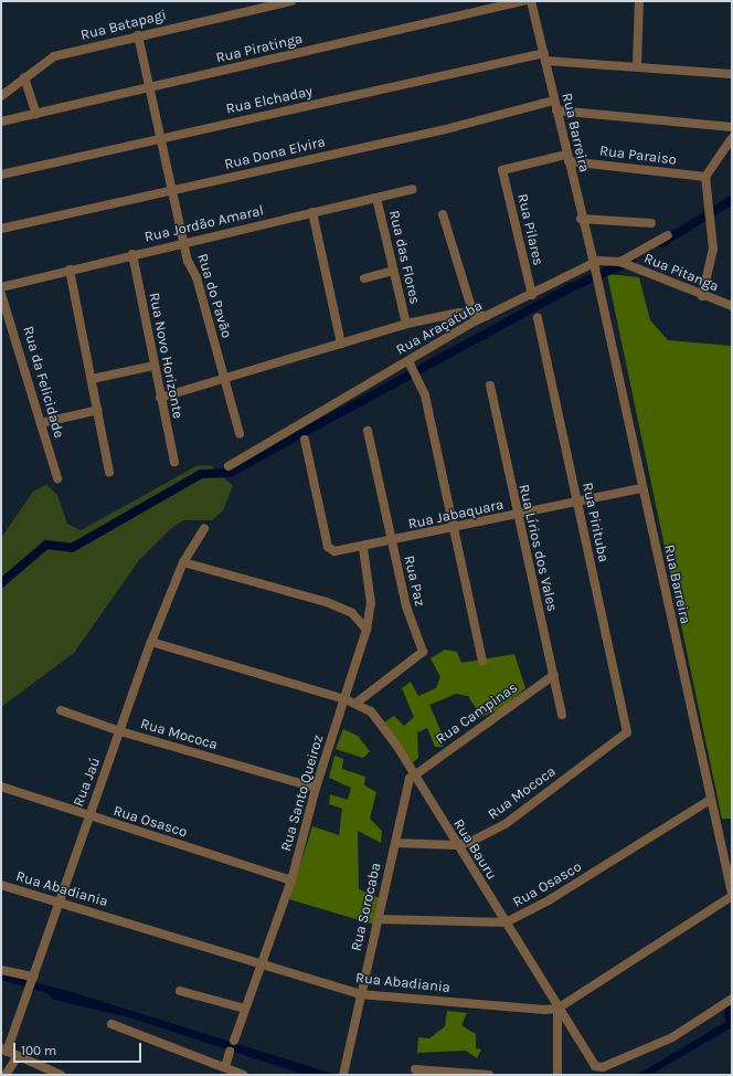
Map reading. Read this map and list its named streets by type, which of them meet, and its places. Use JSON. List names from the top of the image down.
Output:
{
  "streets": {
    "street": [
      "Rua Batapagi",
      "Rua Piratinga",
      "Rua Elchaday",
      "Rua Barreira",
      "Rua Dona Elvira",
      "Rua Paraiso",
      "Rua Jordão Amaral",
      "Rua Pilares",
      "Rua das Flores",
      "Rua Pitanga",
      "Rua do Pavão",
      "Rua Araçatuba",
      "Rua Novo Horizonte",
      "Rua da Felicidade",
      "Rua Jabaquara",
      "Rua Pirituba",
      "Rua Lírios dos Vales",
      "Rua Paz",
      "Rua Campinas",
      "Rua Mococa",
      "Rua Jaú",
      "Rua Santo Queiroz",
      "Rua Osasco",
      "Rua Bauru",
      "Rua Abadiania",
      "Rua Sorocaba"
    ]
  },
  "crossings": [
    ["Rua Batapagi", "Rua do Pavão"],
    ["Rua Piratinga", "Rua do Pavão"],
    ["Rua Elchaday", "Rua Barreira"],
    ["Rua Elchaday", "Rua do Pavão"],
    ["Rua Barreira", "Rua Dona Elvira"],
    ["Rua Barreira", "Rua Paraiso"],
    ["Rua Barreira", "Rua Pilares"],
    ["Rua Barreira", "Rua Araçatuba"],
    ["Rua Barreira", "Rua Jabaquara"],
    ["Rua Barreira", "Rua Osasco"],
    ["Rua Dona Elvira", "Rua do Pavão"],
    ["Rua Paraiso", "Rua Pilares"],
    ["Rua Jordão Amaral", "Rua das Flores"],
    ["Rua Jordão Amaral", "Rua do Pavão"],
    ["Rua Jordão Amaral", "Rua Novo Horizonte"],
    ["Rua Pilares", "Rua Araçatuba"],
    ["Rua Pitanga", "Rua Araçatuba"],
    ["Rua Jabaquara", "Rua Pirituba"],
    ["Rua Jabaquara", "Rua Lírios dos Vales"],
    ["Rua Jabaquara", "Rua Paz"],
    ["Rua Jabaquara", "Rua Santo Queiroz"],
    ["Rua Pirituba", "Rua Mococa"],
    ["Rua Lírios dos Vales", "Rua Campinas"],
    ["Rua Paz", "Rua Bauru"],
    ["Rua Campinas", "Rua Bauru"],
    ["Rua Campinas", "Rua Sorocaba"],
    ["Rua Mococa", "Rua Jaú"],
    ["Rua Mococa", "Rua Santo Queiroz"],
    ["Rua Mococa", "Rua Bauru"],
    ["Rua Mococa", "Rua Sorocaba"],
    ["Rua Jaú", "Rua Osasco"],
    ["Rua Jaú", "Rua Bauru"],
    ["Rua Jaú", "Rua Abadiania"],
    ["Rua Santo Queiroz", "Rua Osasco"],
    ["Rua Santo Queiroz", "Rua Bauru"],
    ["Rua Santo Queiroz", "Rua Abadiania"],
    ["Rua Osasco", "Rua Bauru"],
    ["Rua Osasco", "Rua Sorocaba"],
    ["Rua Bauru", "Rua Abadiania"],
    ["Rua Bauru", "Rua Sorocaba"],
    ["Rua Abadiania", "Rua Sorocaba"]
  ],
  "scale_bar": "100 m"
}
